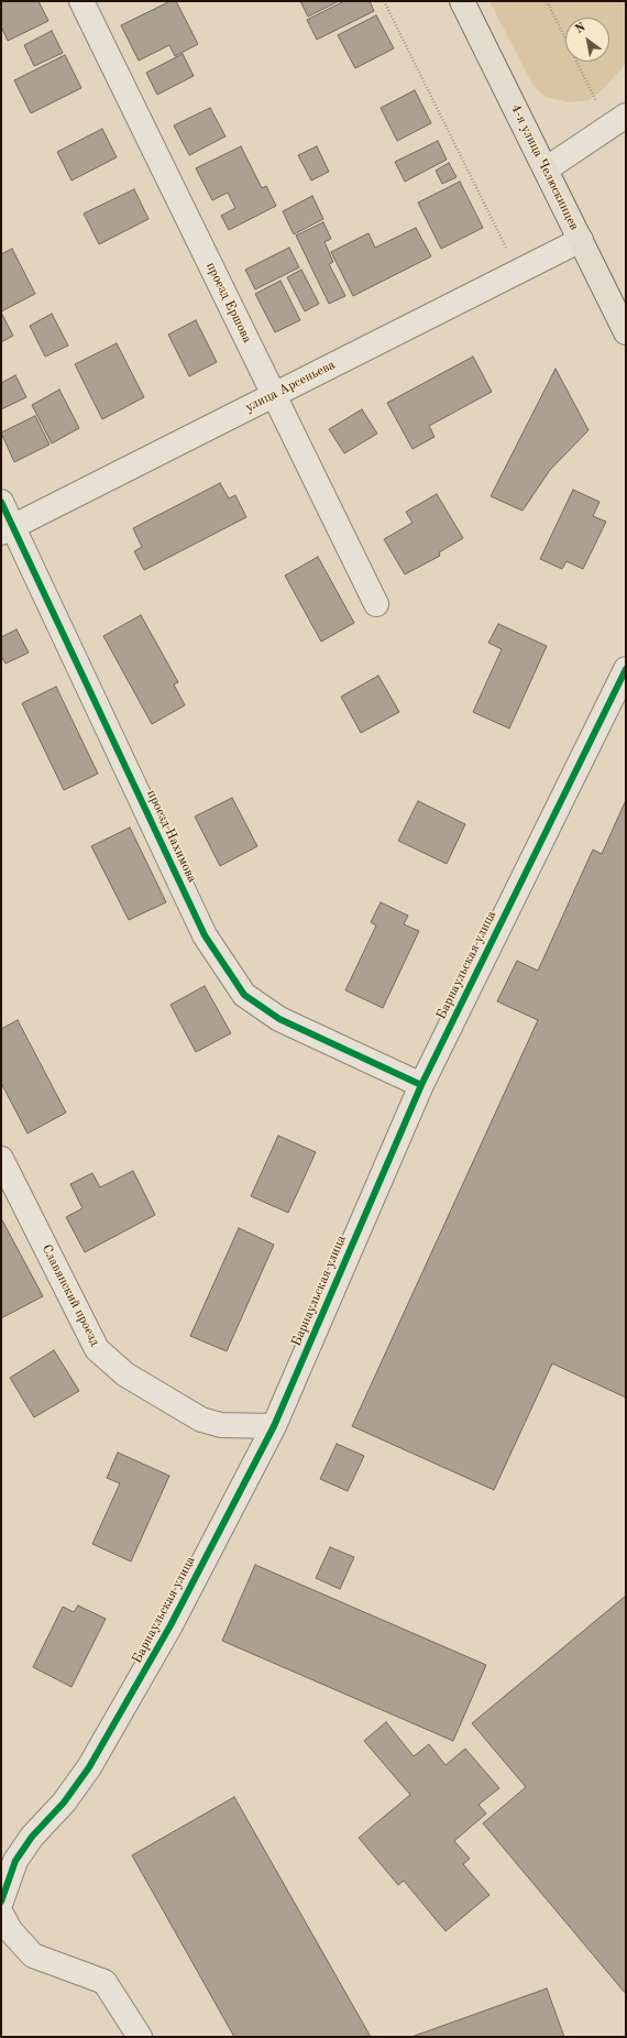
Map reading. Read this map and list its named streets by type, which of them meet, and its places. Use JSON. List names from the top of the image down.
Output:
{
  "streets": {
    "main road": ["4-я улица Челюскинцев"],
    "street": [
      "проезд Ершова",
      "улица Арсеньева",
      "проезд Нахимова",
      "Барнаульская улица",
      "Славянский проезд"
    ]
  },
  "crossings": [
    ["4-я улица Челюскинцев", "улица Арсеньева"],
    ["проезд Ершова", "улица Арсеньева"],
    ["улица Арсеньева", "проезд Нахимова"],
    ["проезд Нахимова", "Барнаульская улица"],
    ["Барнаульская улица", "Славянский проезд"]
  ],
  "north": "top left"
}
